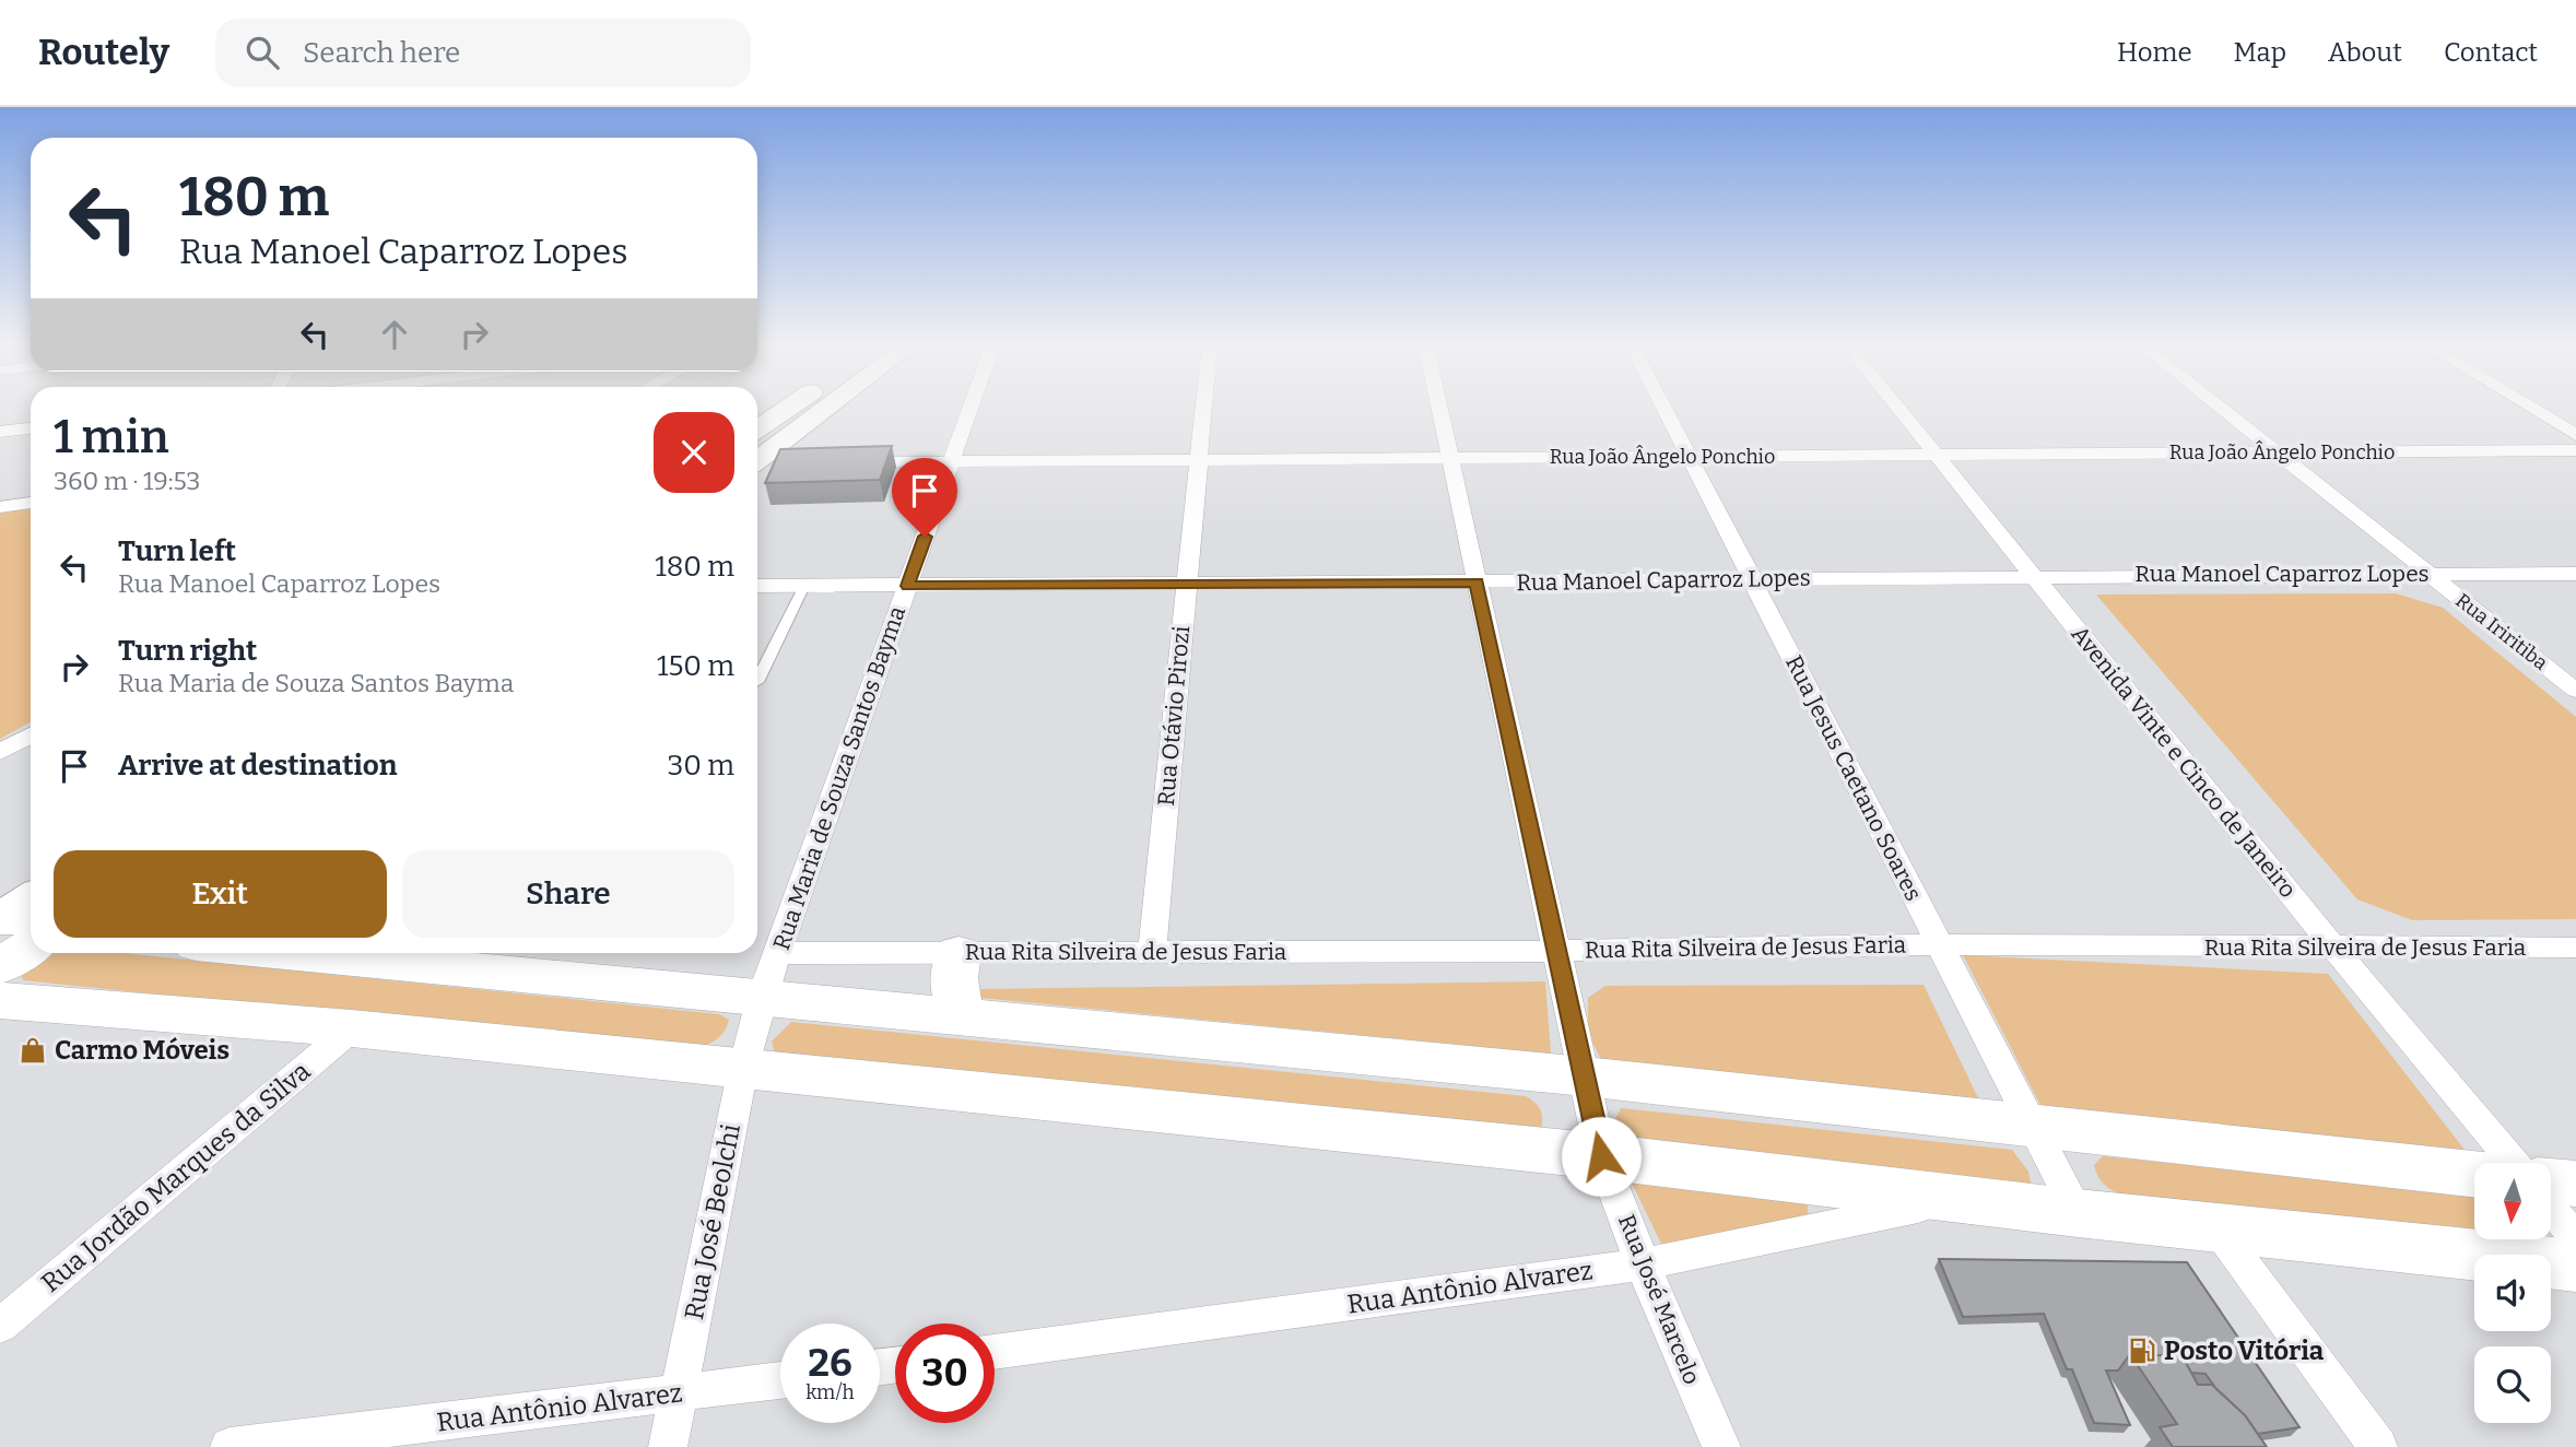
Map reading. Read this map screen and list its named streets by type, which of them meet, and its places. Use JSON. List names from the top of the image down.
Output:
{
  "streets": {
    "street": [
      "Rua João Ângelo Ponchio",
      "Rua Manoel Caparroz Lopes",
      "Rua Iriritiba",
      "Rua Otávio Pirozi",
      "Avenida Vinte e Cinco de Janeiro",
      "Rua Maria de Souza Santos Bayma",
      "Rua Jesus Caetano Soares",
      "Rua Rita Silveira de Jesus Faria",
      "Rua Jordão Marques da Silva",
      "Rua José Beolchi",
      "Rua Antônio Alvarez",
      "Rua José Marcelo"
    ]
  },
  "crossings": [
    ["Rua João Ângelo Ponchio", "Rua Iriritiba"],
    ["Rua João Ângelo Ponchio", "Rua Otávio Pirozi"],
    ["Rua João Ângelo Ponchio", "Avenida Vinte e Cinco de Janeiro"],
    ["Rua João Ângelo Ponchio", "Rua Maria de Souza Santos Bayma"],
    ["Rua João Ângelo Ponchio", "Rua Jesus Caetano Soares"],
    ["Rua João Ângelo Ponchio", "Rua José Marcelo"],
    ["Rua Manoel Caparroz Lopes", "Rua Iriritiba"],
    ["Rua Manoel Caparroz Lopes", "Rua Otávio Pirozi"],
    ["Rua Manoel Caparroz Lopes", "Avenida Vinte e Cinco de Janeiro"],
    ["Rua Manoel Caparroz Lopes", "Rua Maria de Souza Santos Bayma"],
    ["Rua Manoel Caparroz Lopes", "Rua Jesus Caetano Soares"],
    ["Rua Manoel Caparroz Lopes", "Rua José Marcelo"],
    ["Rua Otávio Pirozi", "Rua Rita Silveira de Jesus Faria"],
    ["Avenida Vinte e Cinco de Janeiro", "Rua Rita Silveira de Jesus Faria"],
    ["Rua Maria de Souza Santos Bayma", "Rua Rita Silveira de Jesus Faria"],
    ["Rua Maria de Souza Santos Bayma", "Rua José Beolchi"],
    ["Rua Jesus Caetano Soares", "Rua Rita Silveira de Jesus Faria"],
    ["Rua Rita Silveira de Jesus Faria", "Rua José Beolchi"],
    ["Rua Rita Silveira de Jesus Faria", "Rua José Marcelo"],
    ["Rua José Beolchi", "Rua Antônio Alvarez"],
    ["Rua Antônio Alvarez", "Rua José Marcelo"]
  ],
  "places": {
    "shop": ["Carmo Móveis"],
    "fuel station": ["Posto Vitória"]
  },
  "north": "bottom",
  "page": {
    "header": "Routely",
    "search": "Search here",
    "nav": [
      "Home",
      "Map",
      "About",
      "Contact"
    ],
    "turn": ["180 m", "Rua Manoel Caparroz Lopes"],
    "heading": ["1 min", "360 m · 19:53"],
    "list": [
      {
        "name": "Turn left",
        "note": "Rua Manoel Caparroz Lopes",
        "value": "180 m"
      },
      {
        "name": "Turn right",
        "note": "Rua Maria de Souza Santos Bayma",
        "value": "150 m"
      },
      {
        "name": "Arrive at destination",
        "value": "30 m"
      }
    ],
    "buttons": ["Exit", "Share"],
    "speed": "26 km/h",
    "limit": "30"
  }
}
